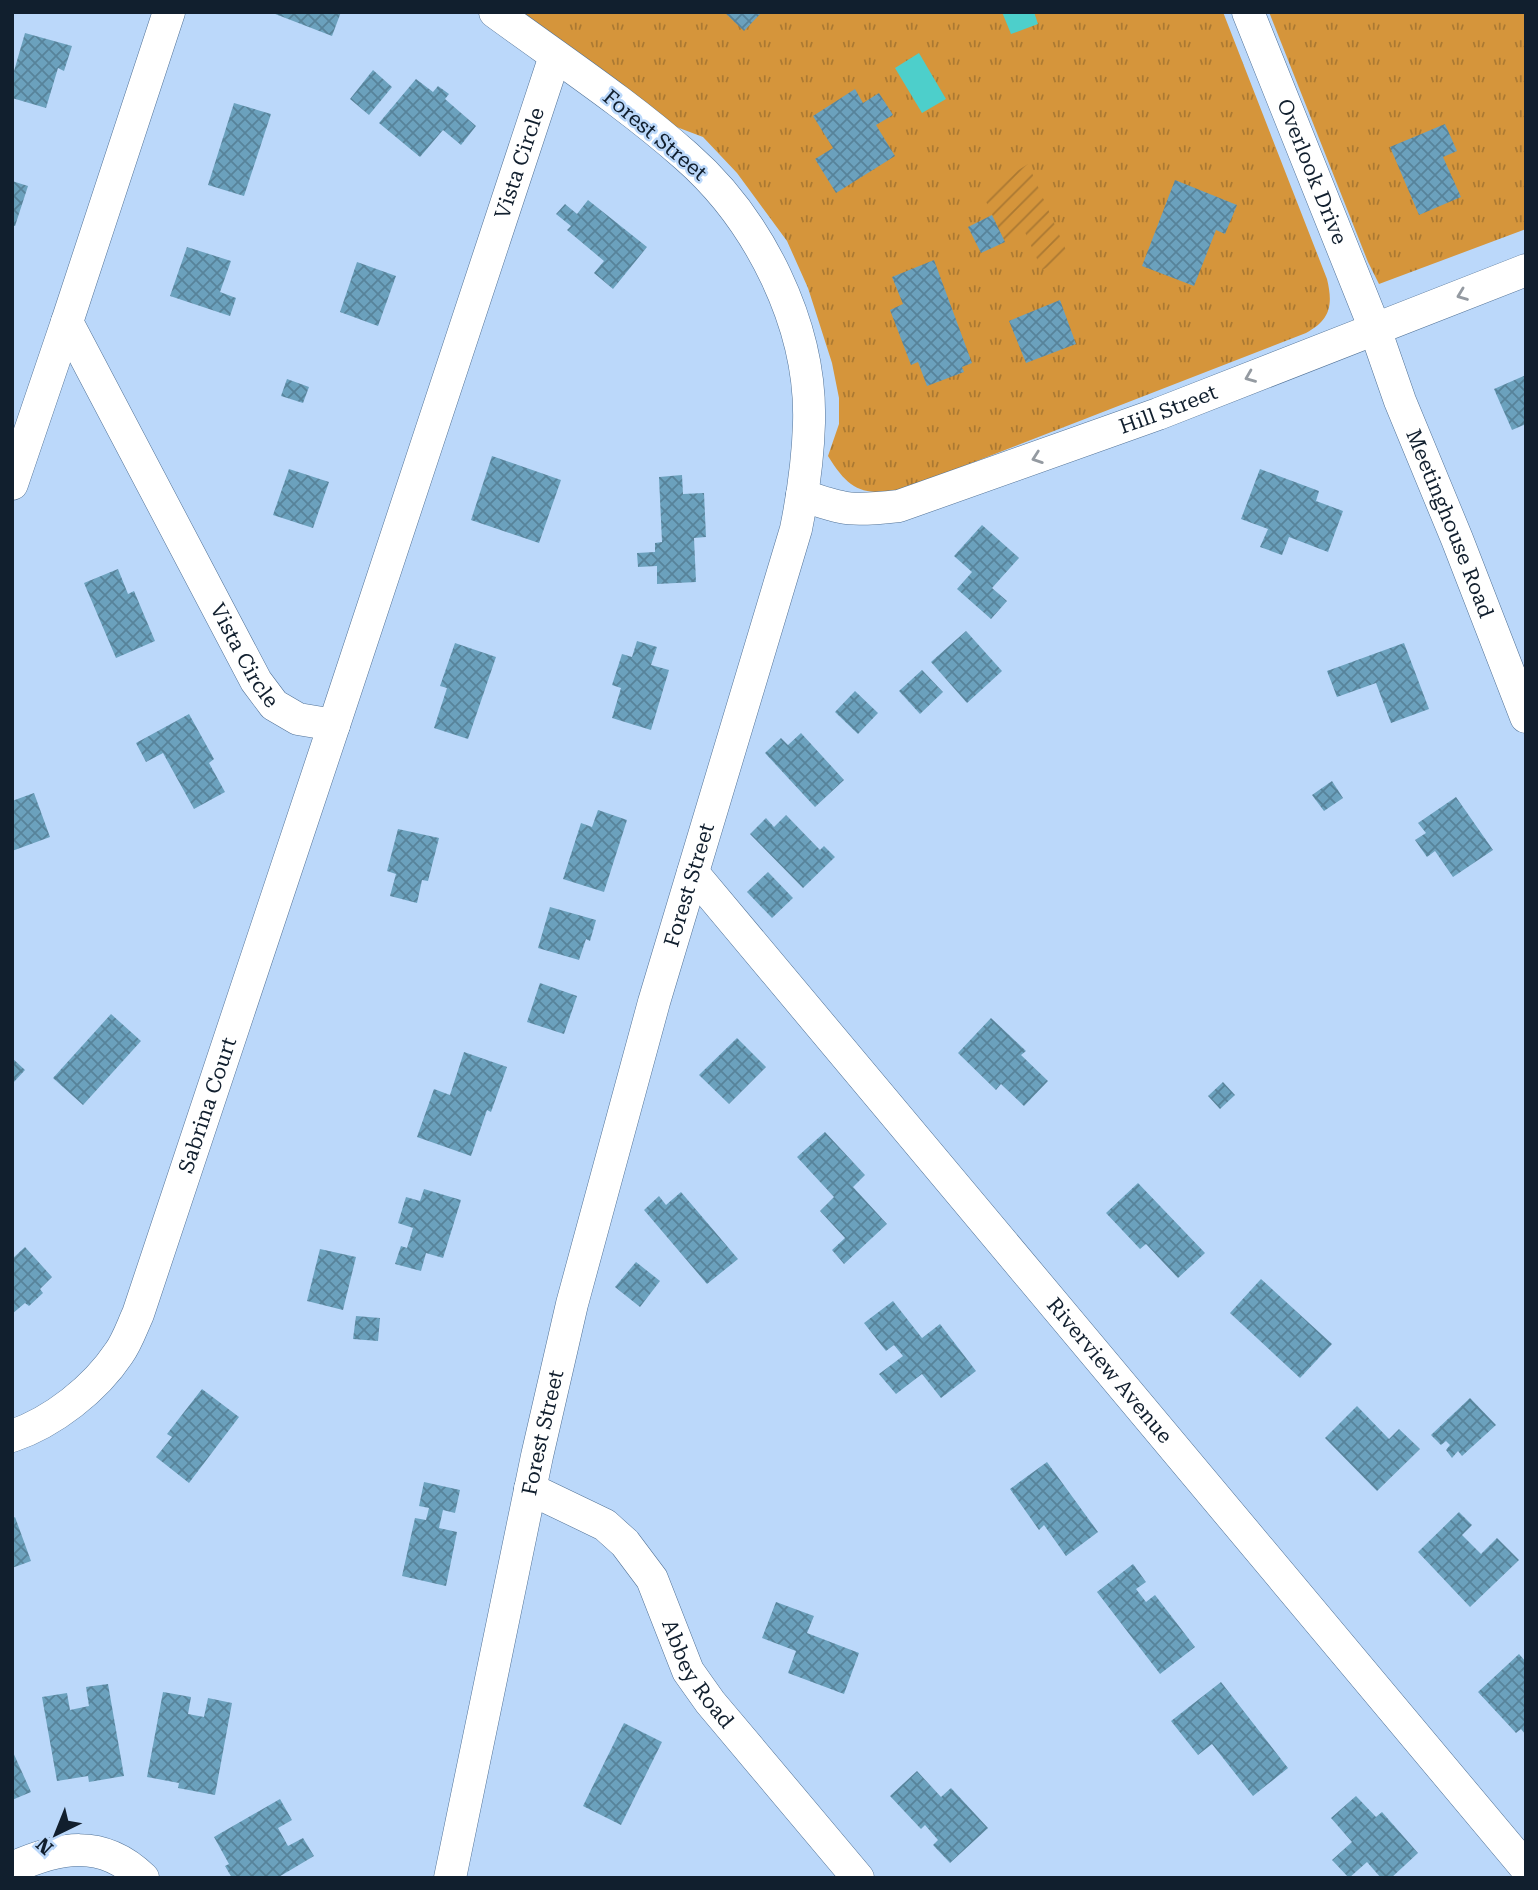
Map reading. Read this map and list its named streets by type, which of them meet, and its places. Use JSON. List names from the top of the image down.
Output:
{
  "streets": {
    "street": [
      "Forest Street",
      "Vista Circle",
      "Overlook Drive",
      "Hill Street",
      "Meetinghouse Road",
      "Sabrina Court",
      "Riverview Avenue",
      "Abbey Road"
    ]
  },
  "crossings": [
    ["Forest Street", "Vista Circle"],
    ["Forest Street", "Hill Street"],
    ["Forest Street", "Riverview Avenue"],
    ["Forest Street", "Abbey Road"],
    ["Vista Circle", "Sabrina Court"],
    ["Overlook Drive", "Hill Street"],
    ["Overlook Drive", "Meetinghouse Road"],
    ["Hill Street", "Meetinghouse Road"]
  ],
  "one_way": ["Hill Street"],
  "north": "bottom left"
}
